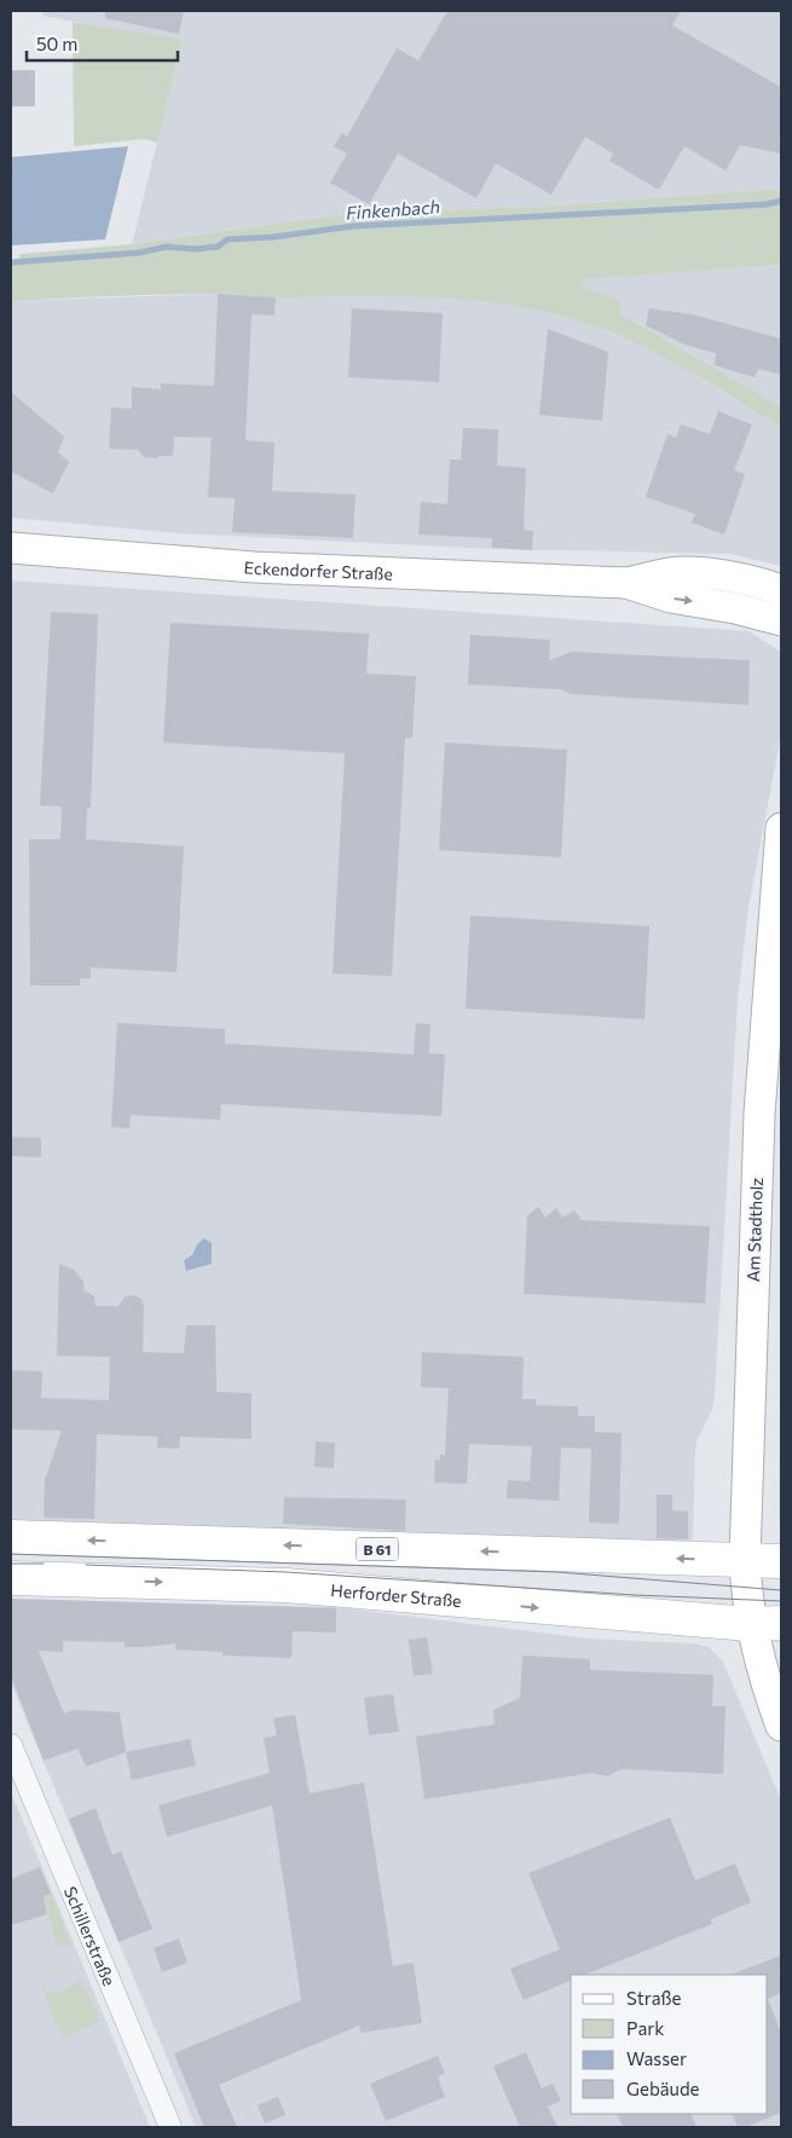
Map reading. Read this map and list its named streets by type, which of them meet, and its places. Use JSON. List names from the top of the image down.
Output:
{
  "streets": {
    "main road": ["B 61", "Herforder Straße"],
    "street": ["Eckendorfer Straße", "Am Stadtholz", "Schillerstraße"]
  },
  "crossings": [
    ["Am Stadtholz", "B 61"],
    ["Am Stadtholz", "Herforder Straße"]
  ],
  "water": ["Finkenbach"],
  "legend": [
    "Straße",
    "Park",
    "Wasser",
    "Gebäude"
  ],
  "scale_bar": "50 m"
}
